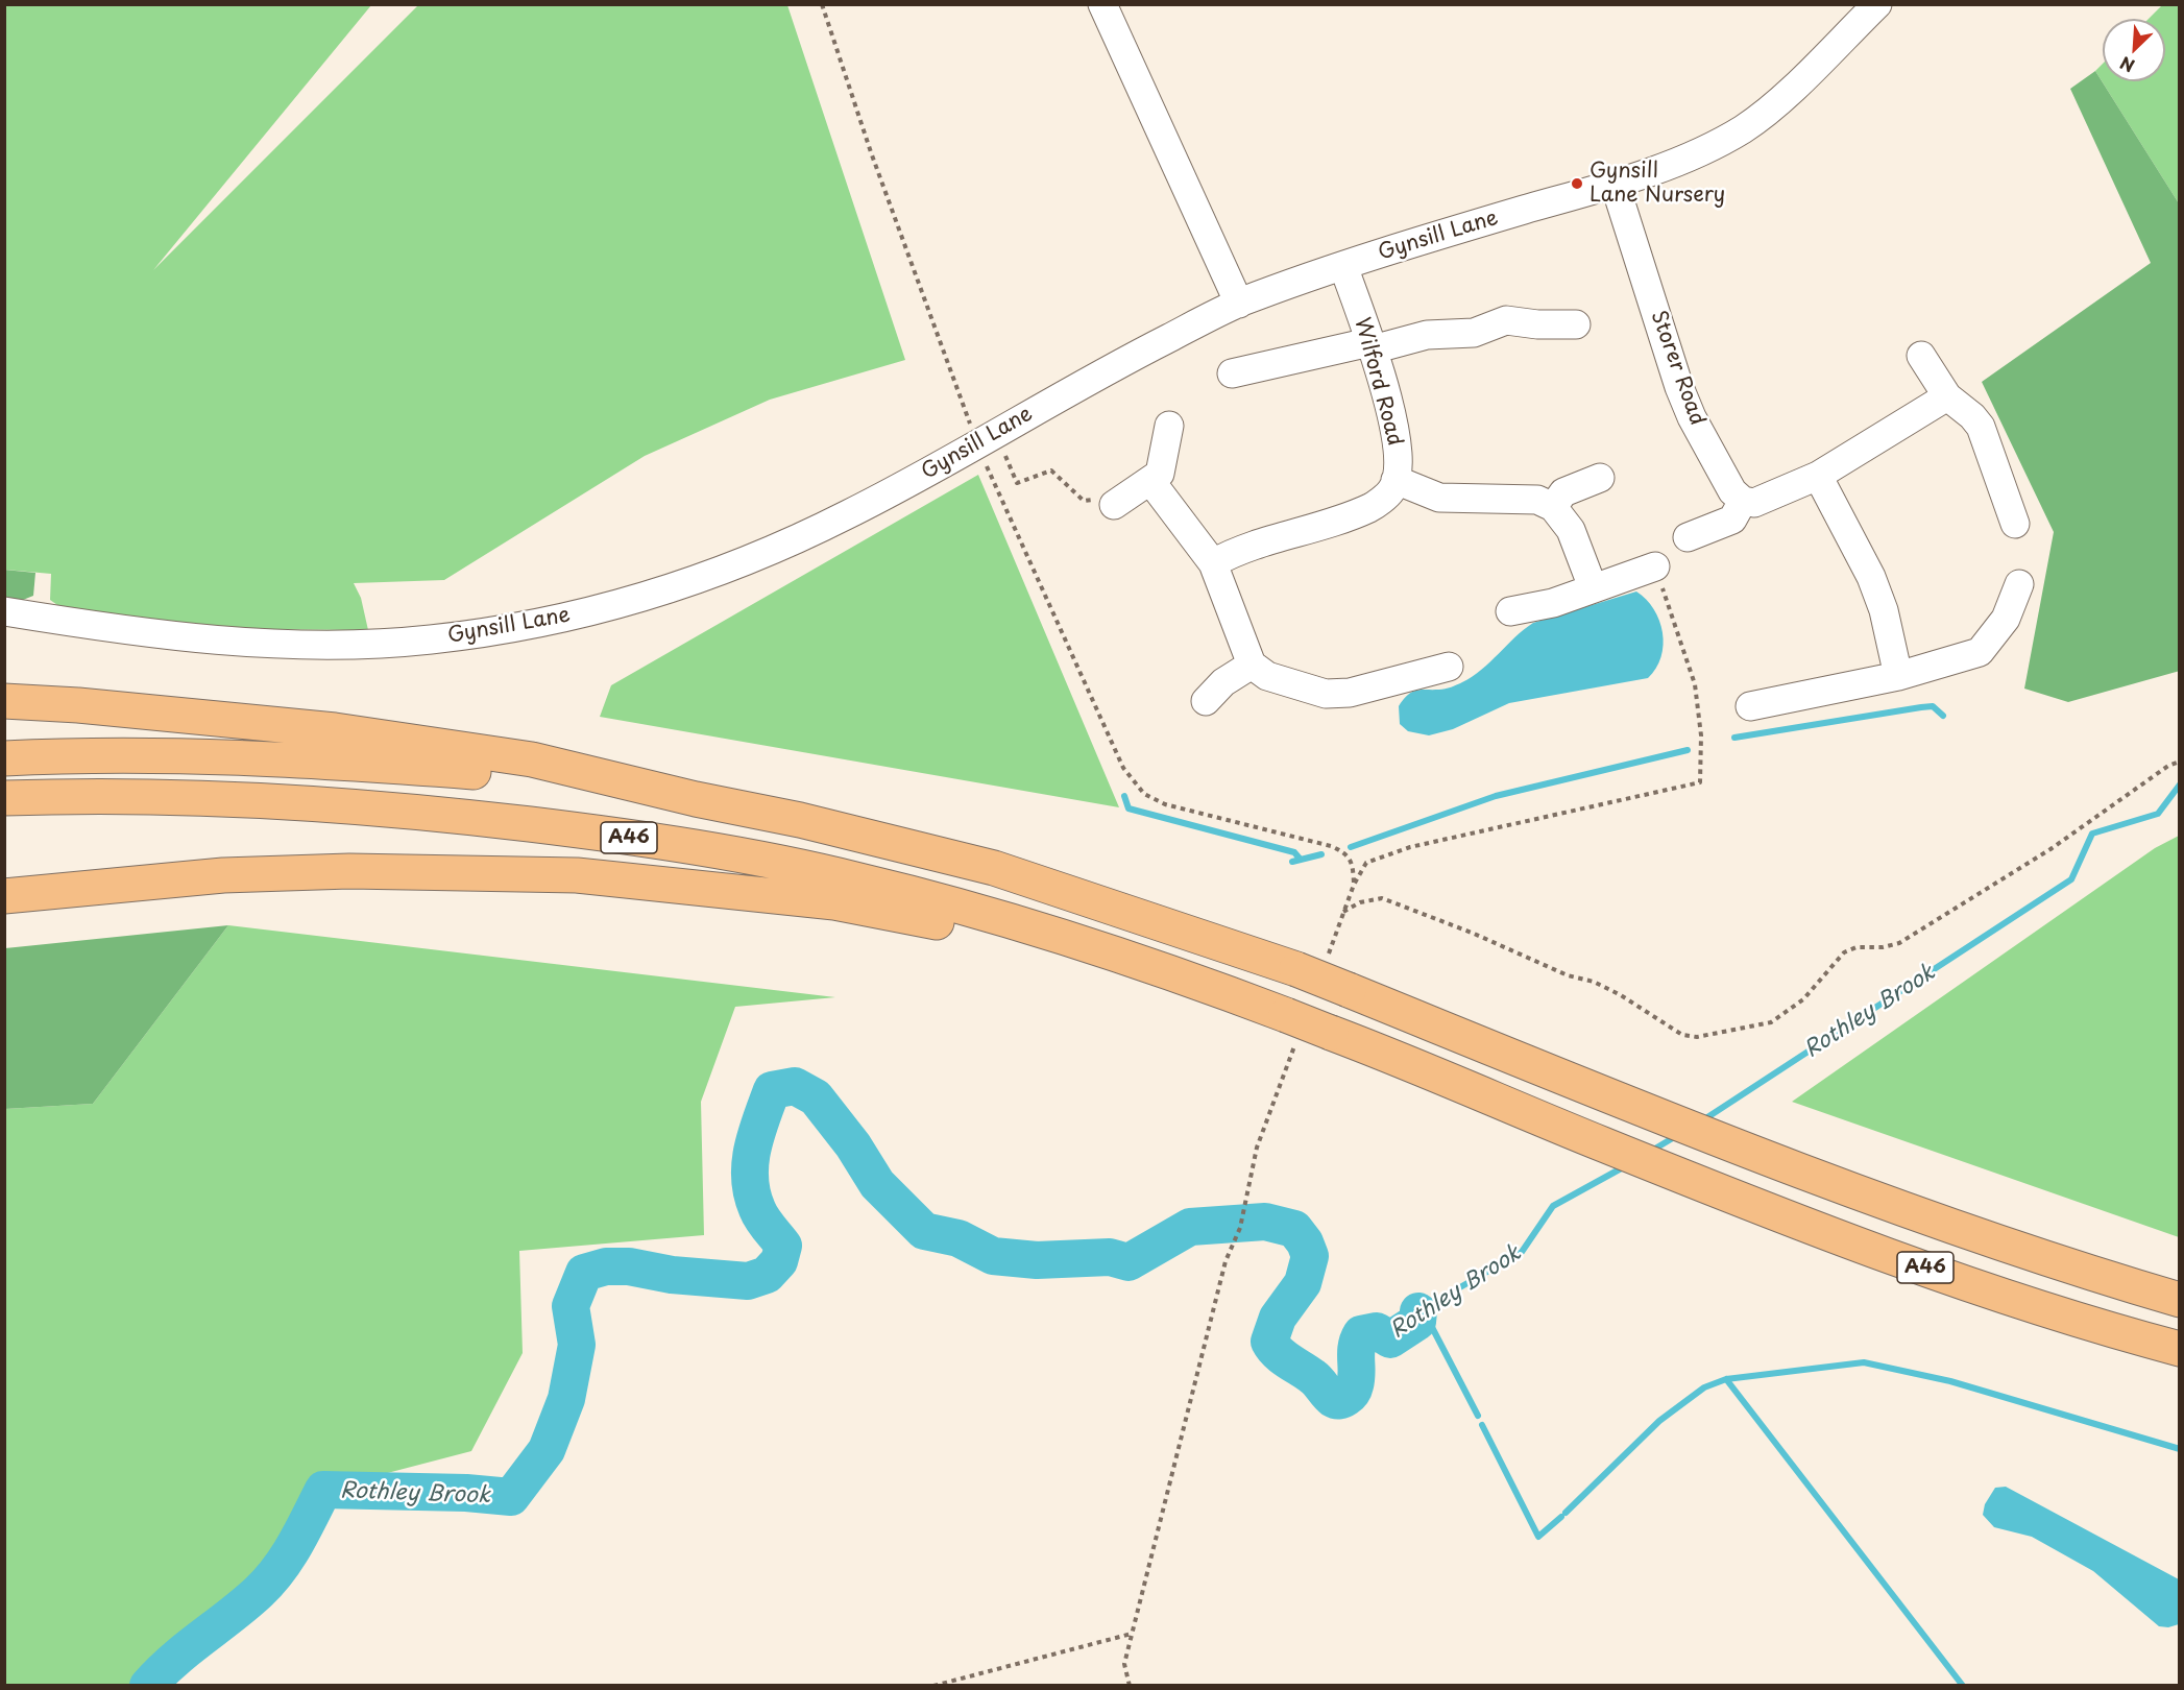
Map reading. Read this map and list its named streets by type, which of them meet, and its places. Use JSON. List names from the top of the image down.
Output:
{
  "streets": {
    "highway": ["A46"],
    "street": ["Gynsill Lane", "Storer Road", "Wilford Road"]
  },
  "crossings": [
    ["Gynsill Lane", "Storer Road"],
    ["Gynsill Lane", "Wilford Road"]
  ],
  "water": ["Rothley Brook"],
  "places": ["Gynsill Lane Nursery"],
  "north": "bottom left"
}
